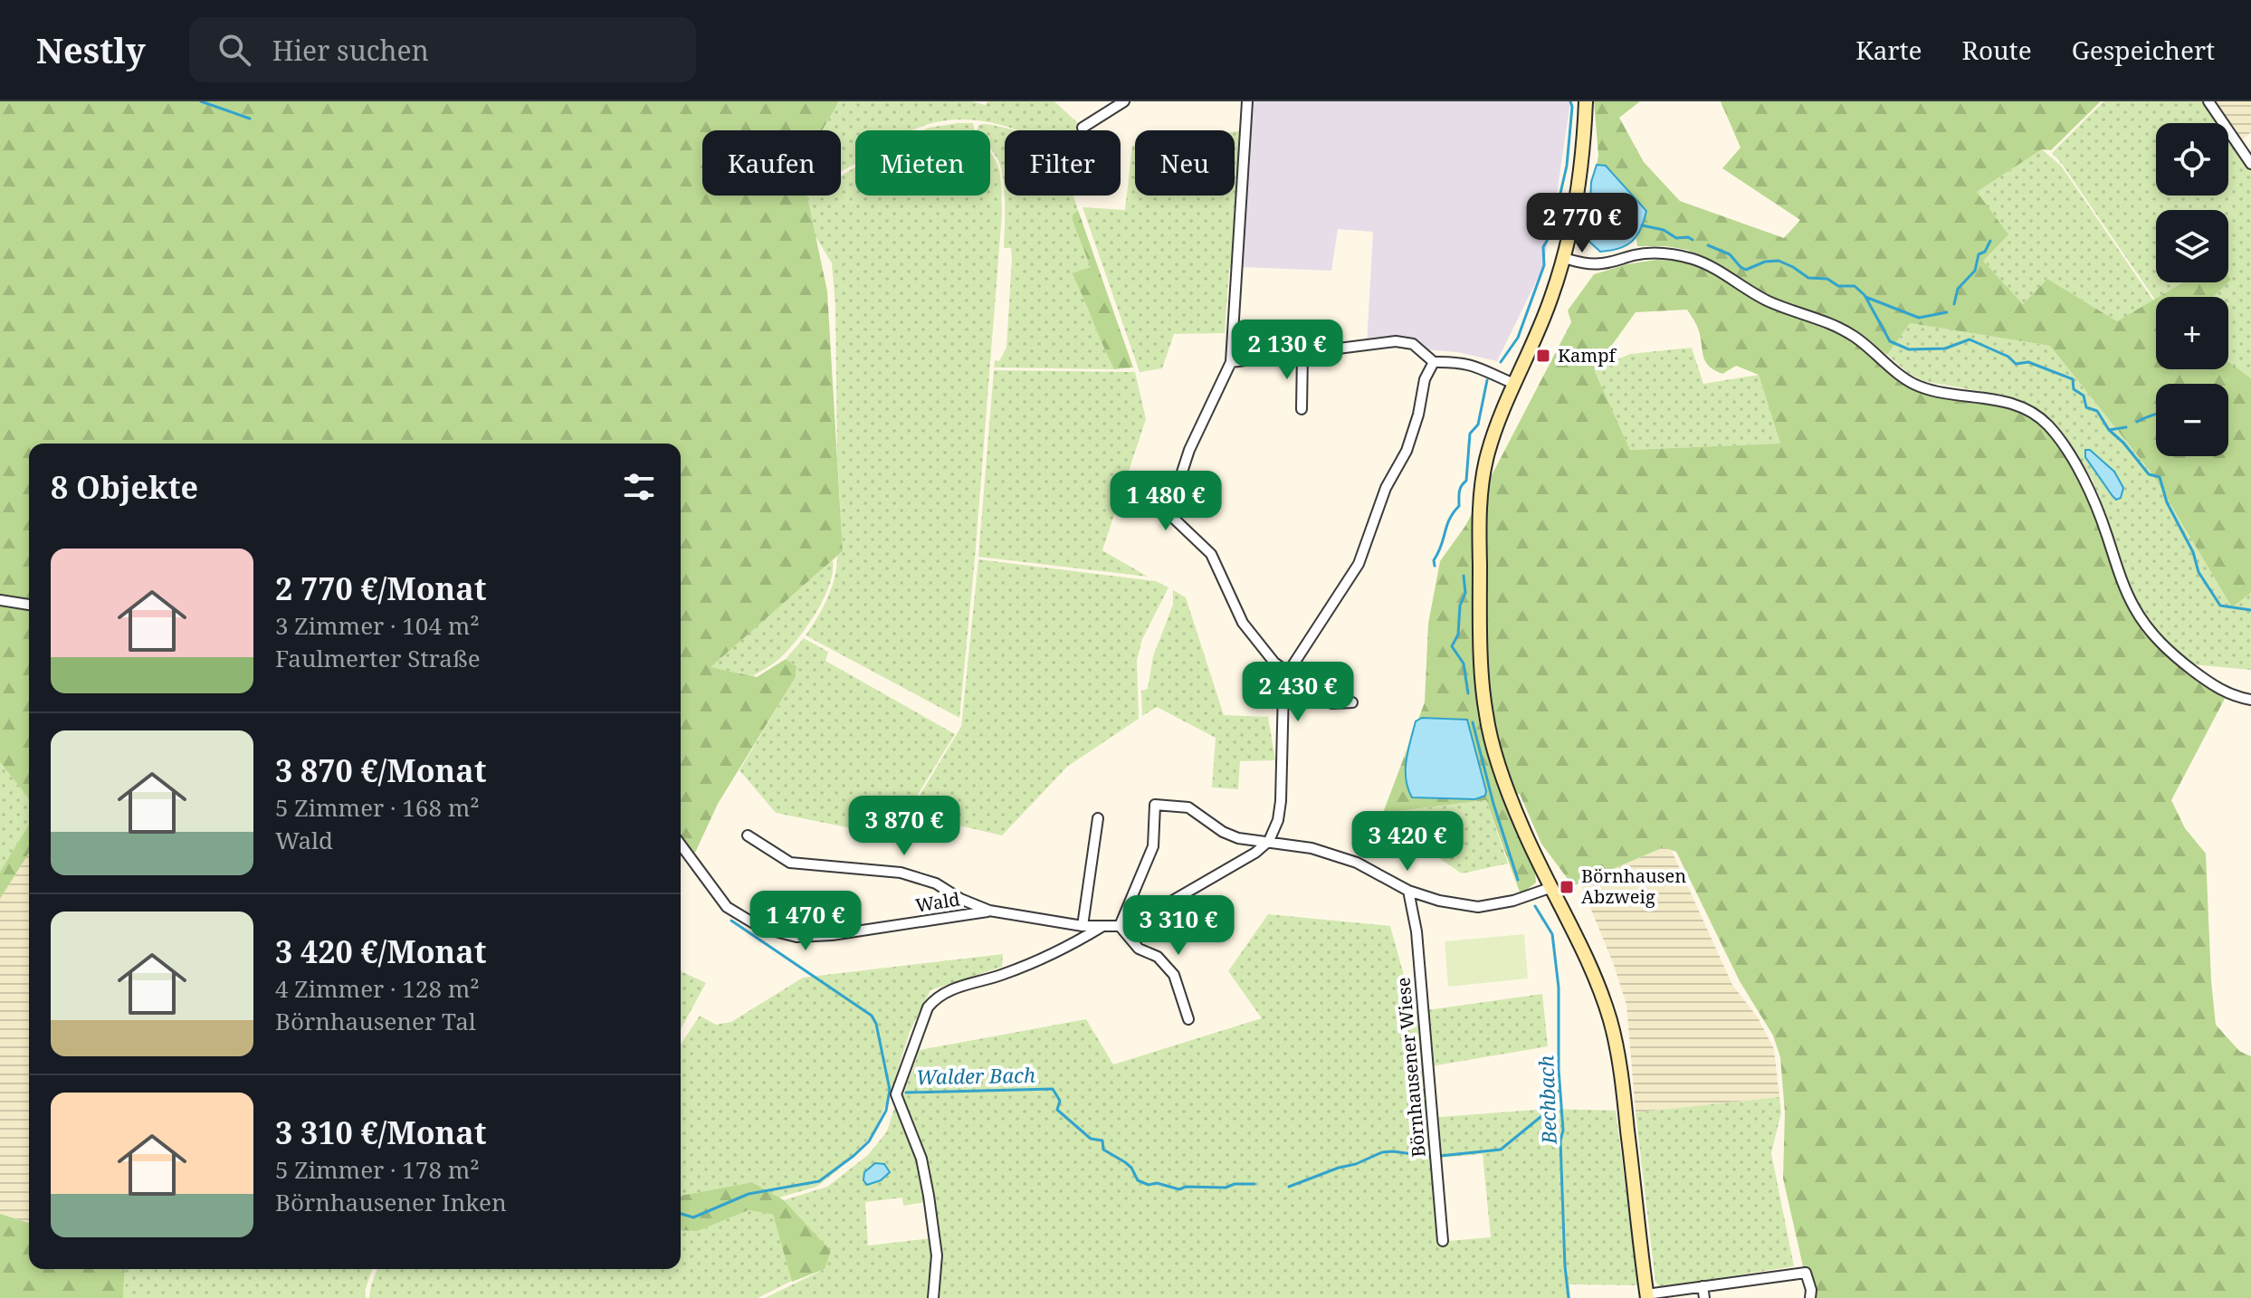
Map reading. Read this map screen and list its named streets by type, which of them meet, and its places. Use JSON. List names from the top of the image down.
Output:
{
  "streets": {
    "street": ["Wald", "Börnhausener Wiese"]
  },
  "water": ["Walder Bach", "Bechbach"],
  "places": {
    "transit": ["Kampf", "Börnhausen Abzweig"]
  },
  "page": {
    "header": "Nestly",
    "search": "Hier suchen",
    "nav": ["Karte", "Route", "Gespeichert"],
    "map_buttons": ["+", "−"],
    "chip": [
      "Kaufen",
      "Mieten",
      "Filter",
      "Neu"
    ],
    "price": [
      "2 770 €",
      "2 130 €",
      "1 480 €",
      "2 430 €",
      "3 870 €",
      "3 420 €",
      "1 470 €",
      "3 310 €"
    ],
    "heading": "8 Objekte",
    "list": [
      {
        "name": "2 770 €/Monat",
        "note": "3 Zimmer · 104 m² · Faulmerter Straße"
      },
      {
        "name": "3 870 €/Monat",
        "note": "5 Zimmer · 168 m² · Wald"
      },
      {
        "name": "3 420 €/Monat",
        "note": "4 Zimmer · 128 m² · Börnhausener Tal"
      },
      {
        "name": "3 310 €/Monat",
        "note": "5 Zimmer · 178 m² · Börnhausener Inken"
      }
    ]
  }
}
